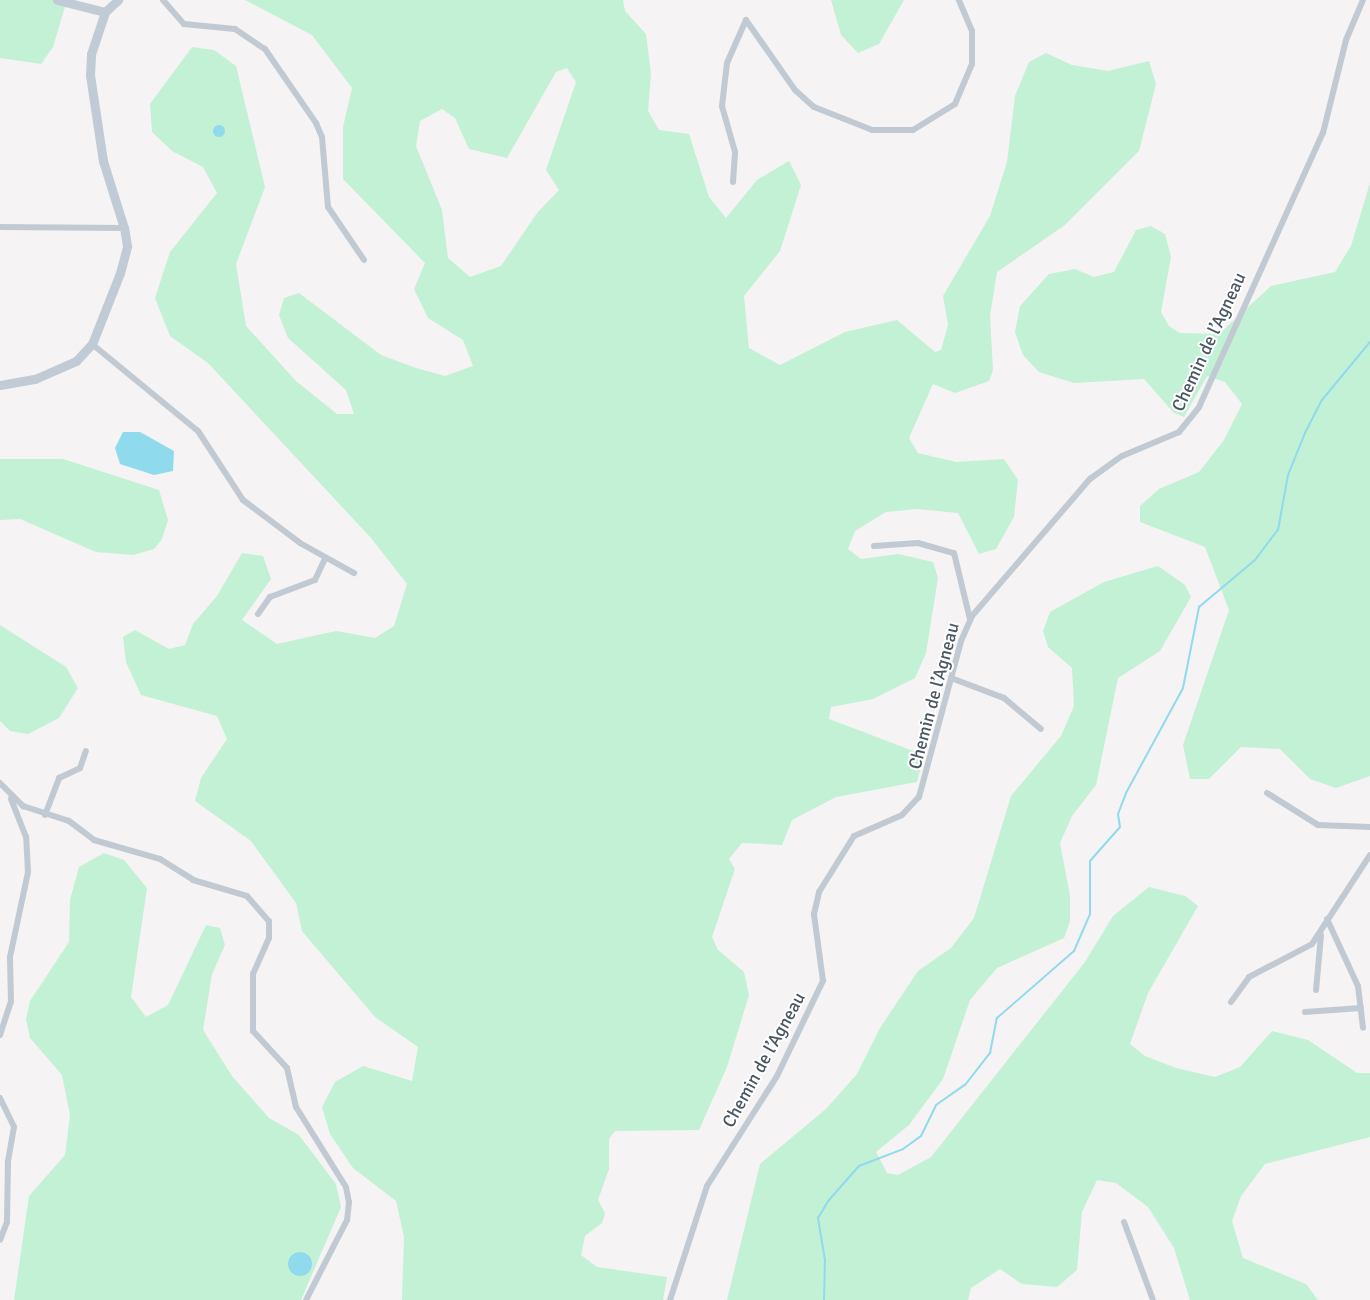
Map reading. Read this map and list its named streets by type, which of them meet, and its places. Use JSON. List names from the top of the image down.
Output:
{
  "streets": {
    "street": ["Chemin de l’Agneau"]
  }
}
